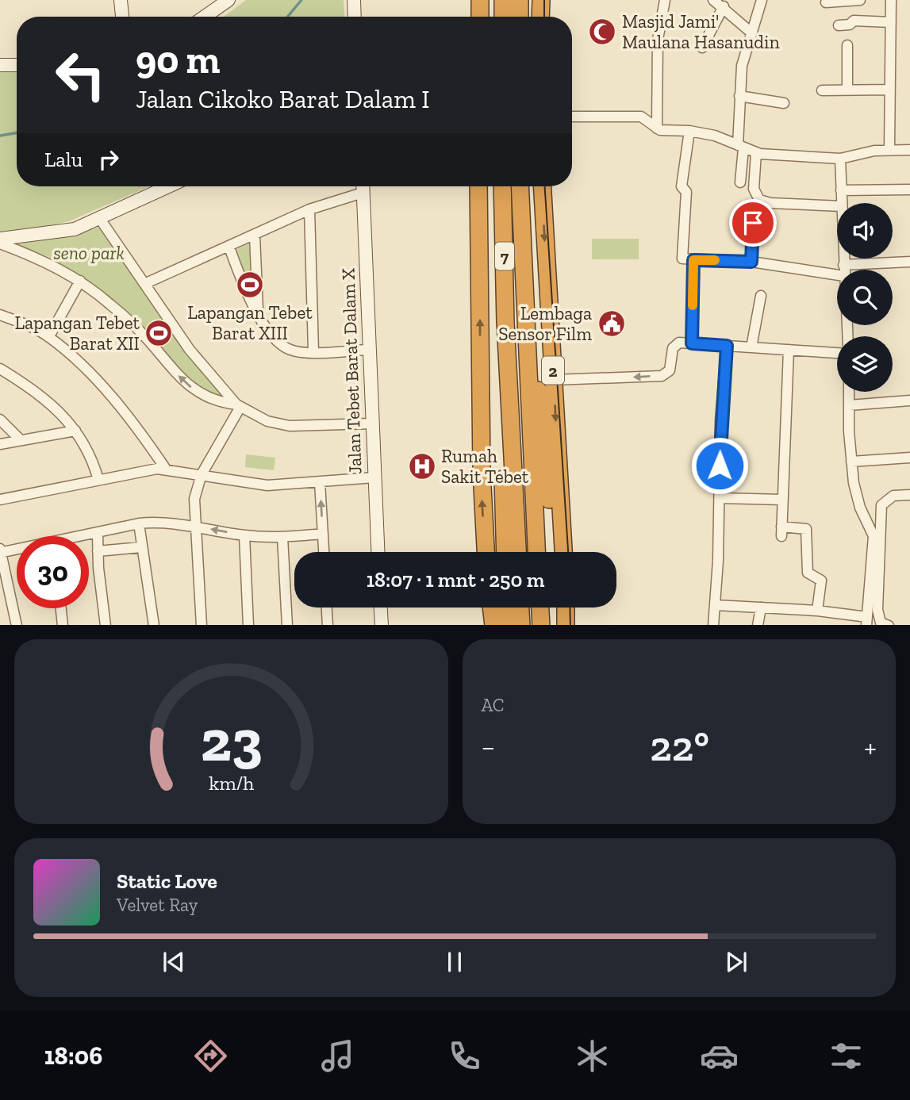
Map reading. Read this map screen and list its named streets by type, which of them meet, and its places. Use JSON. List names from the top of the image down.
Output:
{
  "streets": {
    "highway": ["7", "2"],
    "street": ["Jalan Tebet Barat Dalam X"]
  },
  "parks": ["seno park"],
  "places": {
    "mosque": ["Masjid Jami' Maulana Hasanudin"],
    "sports": ["Lapangan Tebet Barat XIII", "Lapangan Tebet Barat XII"],
    "public building": ["Lembaga Sensor Film"],
    "hospital": ["Rumah Sakit Tebet"]
  },
  "page": {
    "turn": ["90 m", "Jalan Cikoko Barat Dalam I"],
    "then": "Lalu",
    "limit": "30",
    "trip": "18:07 · 1 mnt · 250 m",
    "tile": "AC",
    "heat": ["−", "22°", "+"],
    "song": ["Static Love", "Velvet Ray"],
    "tabs": "18:06",
    "gauge": ["23", "km/h"]
  }
}
